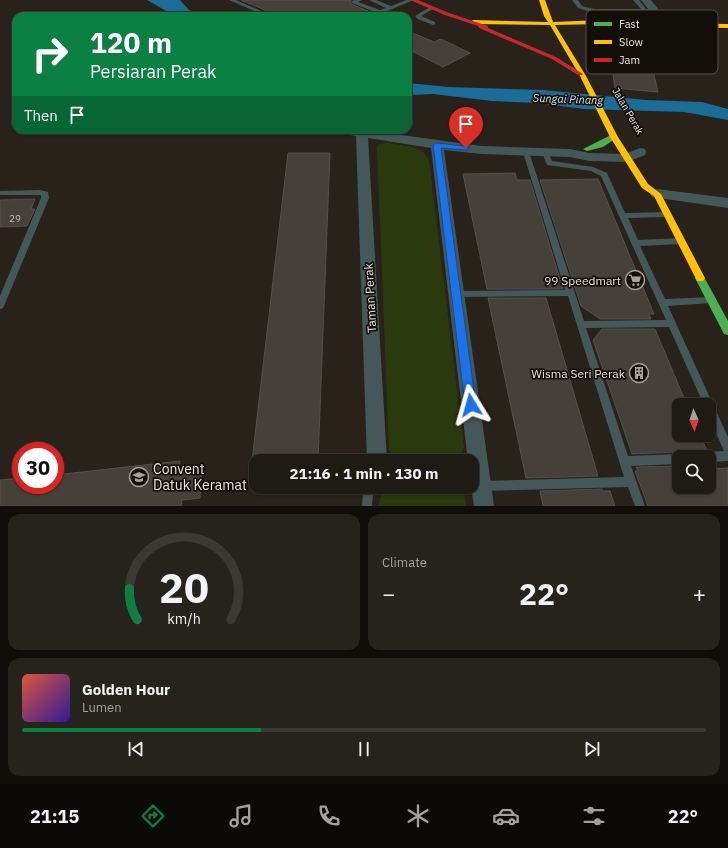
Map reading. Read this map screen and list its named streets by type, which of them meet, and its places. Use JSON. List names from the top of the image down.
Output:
{
  "streets": {
    "main road": ["Jalan Perak"],
    "street": ["Taman Perak"]
  },
  "water": ["Sungai Pinang"],
  "places": {
    "supermarket": ["99 Speedmart"],
    "building": ["Wisma Seri Perak"],
    "school or university": ["Convent Datuk Keramat"]
  },
  "house_numbers": ["29"],
  "legend": ["Fast", "Slow", "Jam"],
  "north": "bottom",
  "page": {
    "turn": ["120 m", "Persiaran Perak"],
    "then": "Then",
    "limit": "30",
    "trip": "21:16 · 1 min · 130 m",
    "tile": "Climate",
    "heat": ["−", "22°", "+"],
    "song": ["Golden Hour", "Lumen"],
    "tabs": ["21:15", "22°"],
    "gauge": ["20", "km/h"]
  }
}
